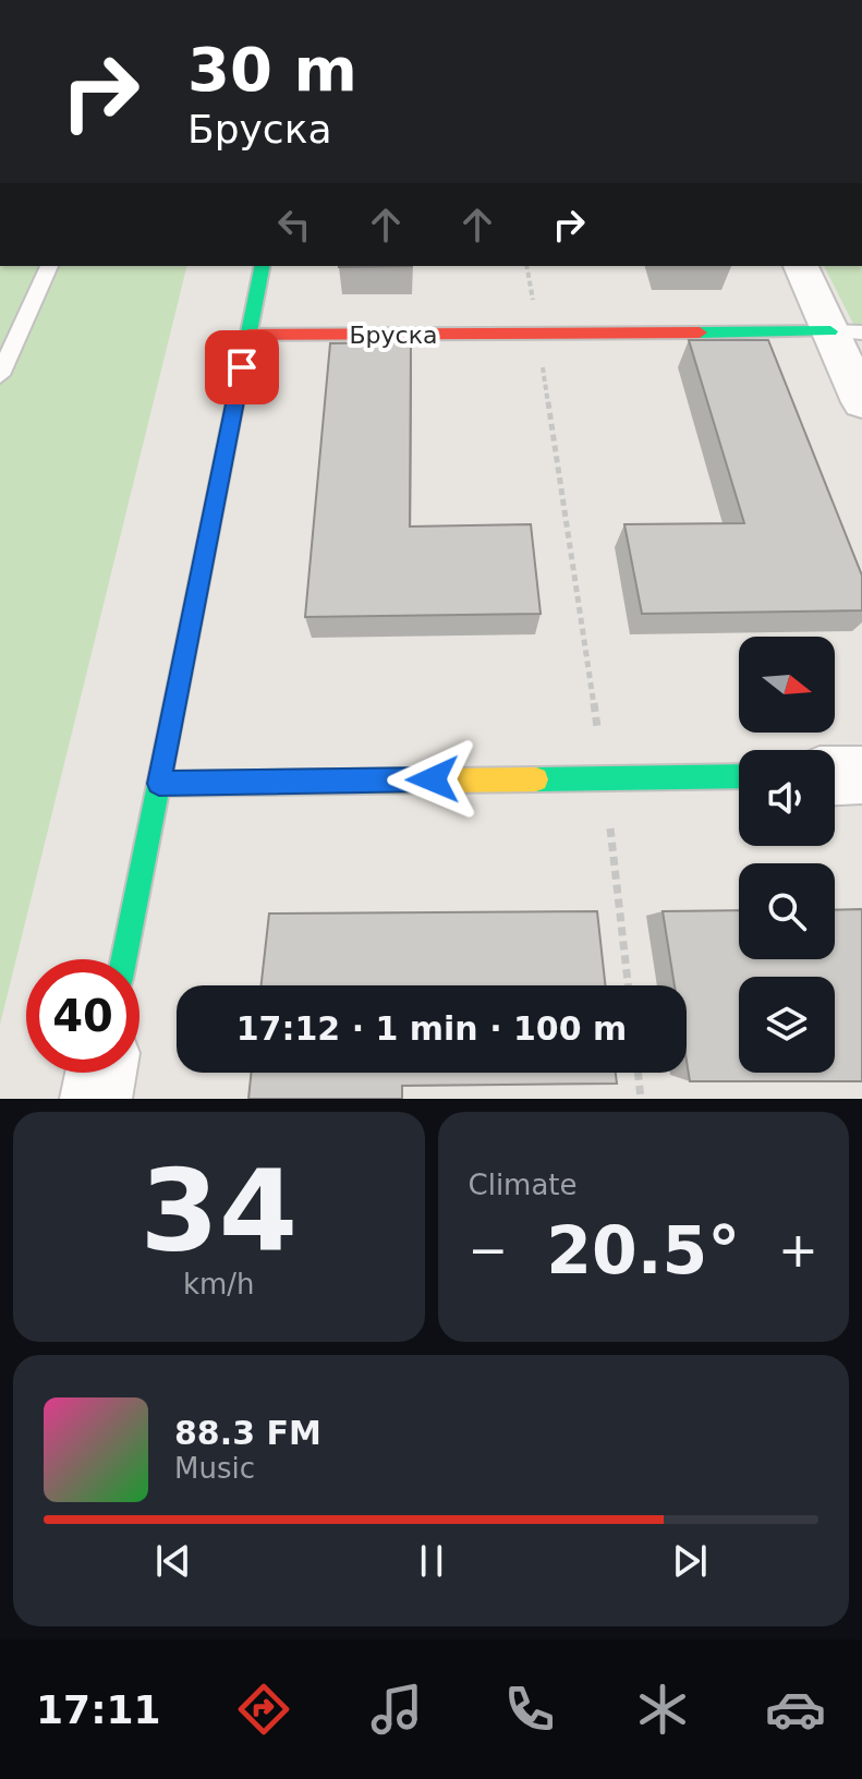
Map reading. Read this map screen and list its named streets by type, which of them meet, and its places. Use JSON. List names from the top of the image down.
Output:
{
  "streets": {
    "street": ["Бруска"]
  },
  "north": "right",
  "page": {
    "turn": ["30 m", "Бруска"],
    "limit": "40",
    "trip": "17:12 · 1 min · 100 m",
    "tile": [
      ["34", "km/h"],
      "Climate"
    ],
    "heat": ["−", "20.5°", "+"],
    "song": ["88.3 FM", "Music"],
    "tabs": "17:11"
  }
}
